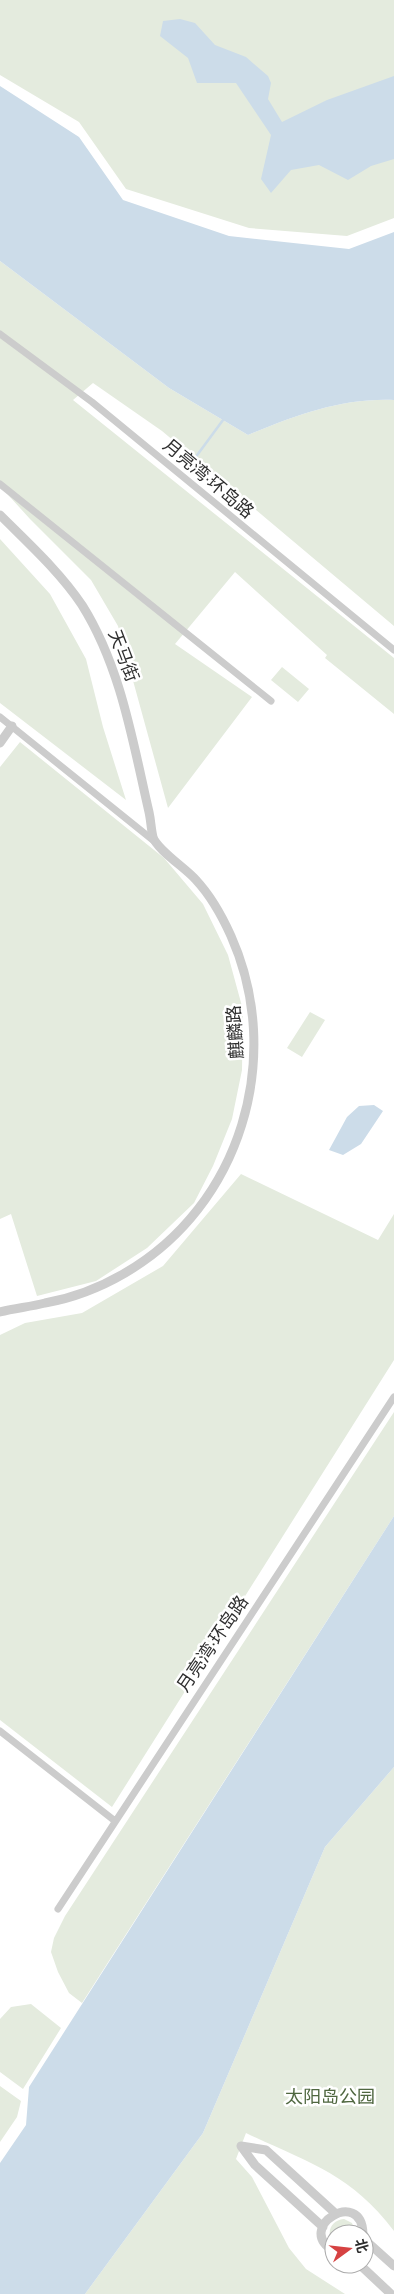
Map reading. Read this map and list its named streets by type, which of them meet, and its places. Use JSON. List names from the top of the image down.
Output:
{
  "streets": {
    "street": ["月亮湾·环岛路", "天马街", "麒麟路"]
  },
  "crossings": [
    ["天马街", "麒麟路"]
  ],
  "parks": ["太阳岛公园"],
  "north": "right"
}
